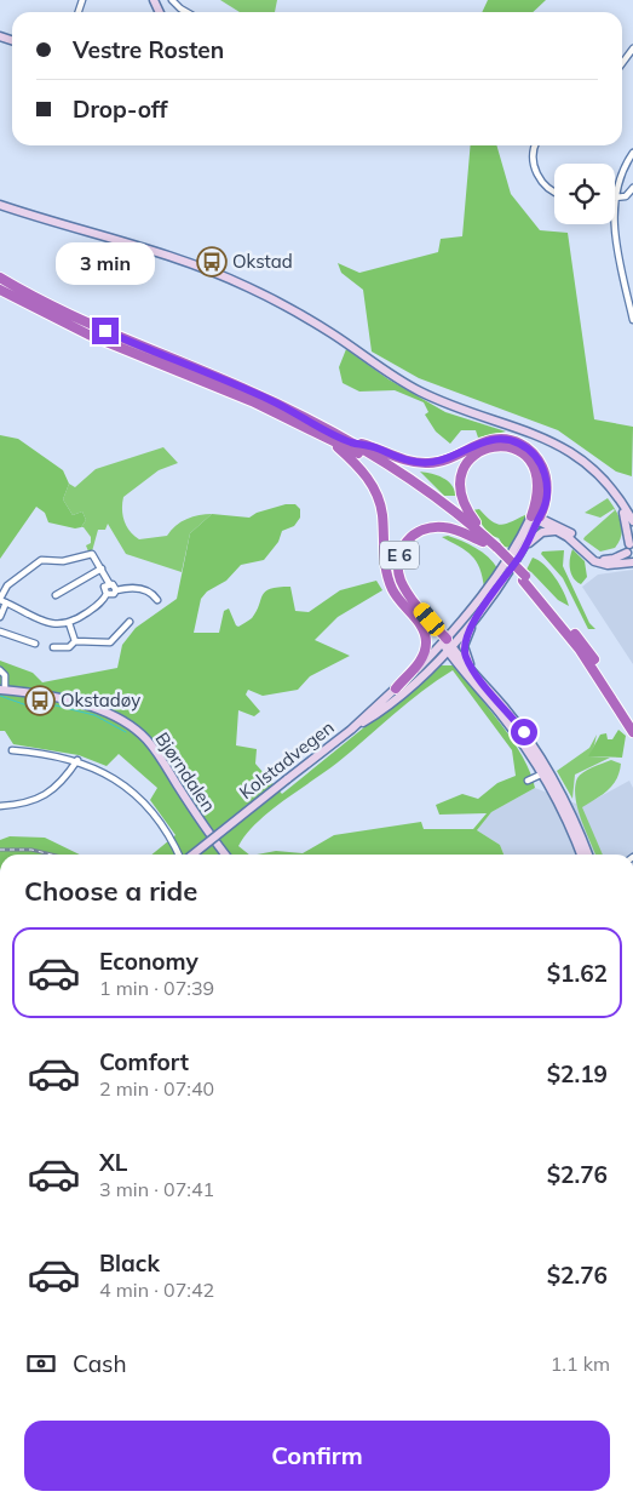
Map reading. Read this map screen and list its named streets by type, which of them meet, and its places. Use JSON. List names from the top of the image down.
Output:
{
  "streets": {
    "highway": ["E 6"],
    "main road": ["Kolstadvegen", "Bjørndalen"]
  },
  "crossings": [
    ["E 6", "Kolstadvegen"]
  ],
  "places": {
    "bus stop": ["Okstad", "Okstadøy"]
  },
  "page": {
    "banner": ["Vestre Rosten", "Drop-off"],
    "bubble": "3 min",
    "heading": "Choose a ride",
    "list": [
      {
        "name": "Economy",
        "note": "1 min · 07:39",
        "value": "$1.62"
      },
      {
        "name": "Comfort",
        "note": "2 min · 07:40",
        "value": "$2.19"
      },
      {
        "name": "XL",
        "note": "3 min · 07:41",
        "value": "$2.76"
      },
      {
        "name": "Black",
        "note": "4 min · 07:42",
        "value": "$2.76"
      }
    ],
    "pay": ["Cash", "1.1 km"],
    "buttons": "Confirm"
  }
}
